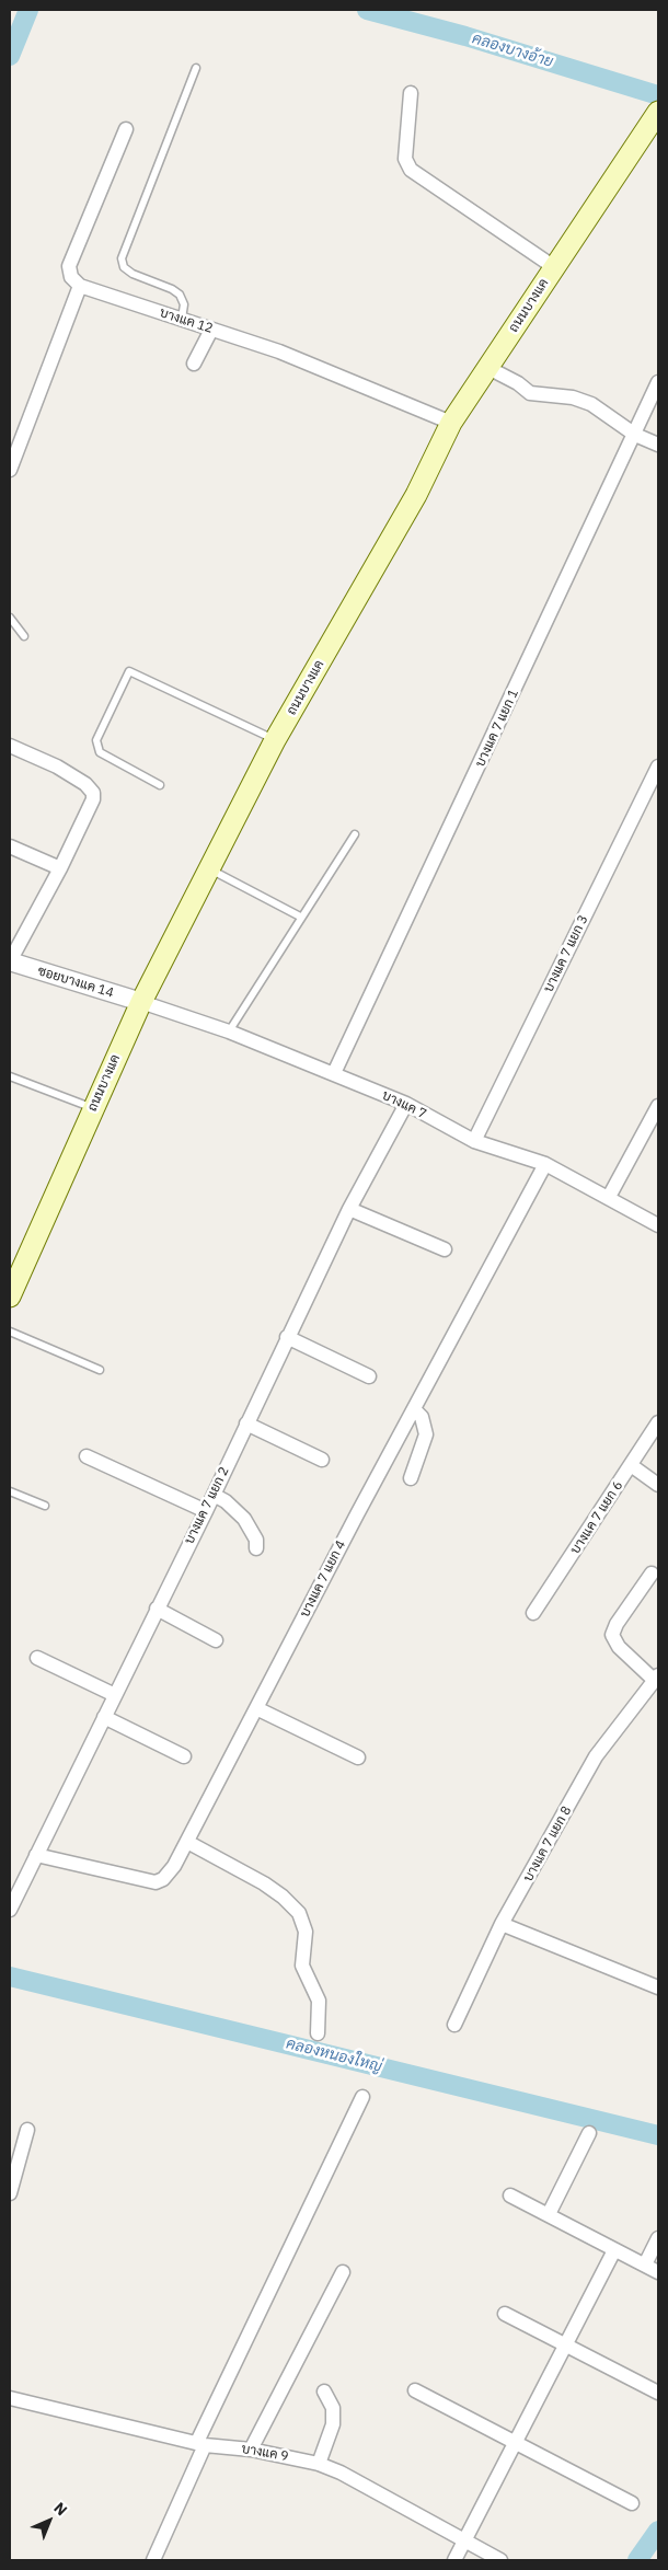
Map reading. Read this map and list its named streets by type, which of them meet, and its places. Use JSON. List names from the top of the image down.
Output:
{
  "streets": {
    "main road": ["ถนนบางแค"],
    "street": [
      "บางแค 12",
      "บางแค 7 แยก 1",
      "บางแค 7 แยก 3",
      "ซอยบางแค 14",
      "บางแค 7",
      "บางแค 7 แยก 2",
      "บางแค 7 แยก 6",
      "บางแค 7 แยก 4",
      "บางแค 7 แยก 8",
      "บางแค 9"
    ]
  },
  "crossings": [
    ["ถนนบางแค", "บางแค 12"],
    ["ถนนบางแค", "ซอยบางแค 14"],
    ["ถนนบางแค", "บางแค 7"],
    ["บางแค 7 แยก 1", "บางแค 7"],
    ["บางแค 7 แยก 3", "บางแค 7"],
    ["ซอยบางแค 14", "บางแค 7"],
    ["บางแค 7", "บางแค 7 แยก 2"],
    ["บางแค 7", "บางแค 7 แยก 4"],
    ["บางแค 7 แยก 2", "บางแค 7 แยก 4"]
  ],
  "water": ["คลองบางอ้าย", "คลองหนองใหญ่"],
  "north": "top right"
}
